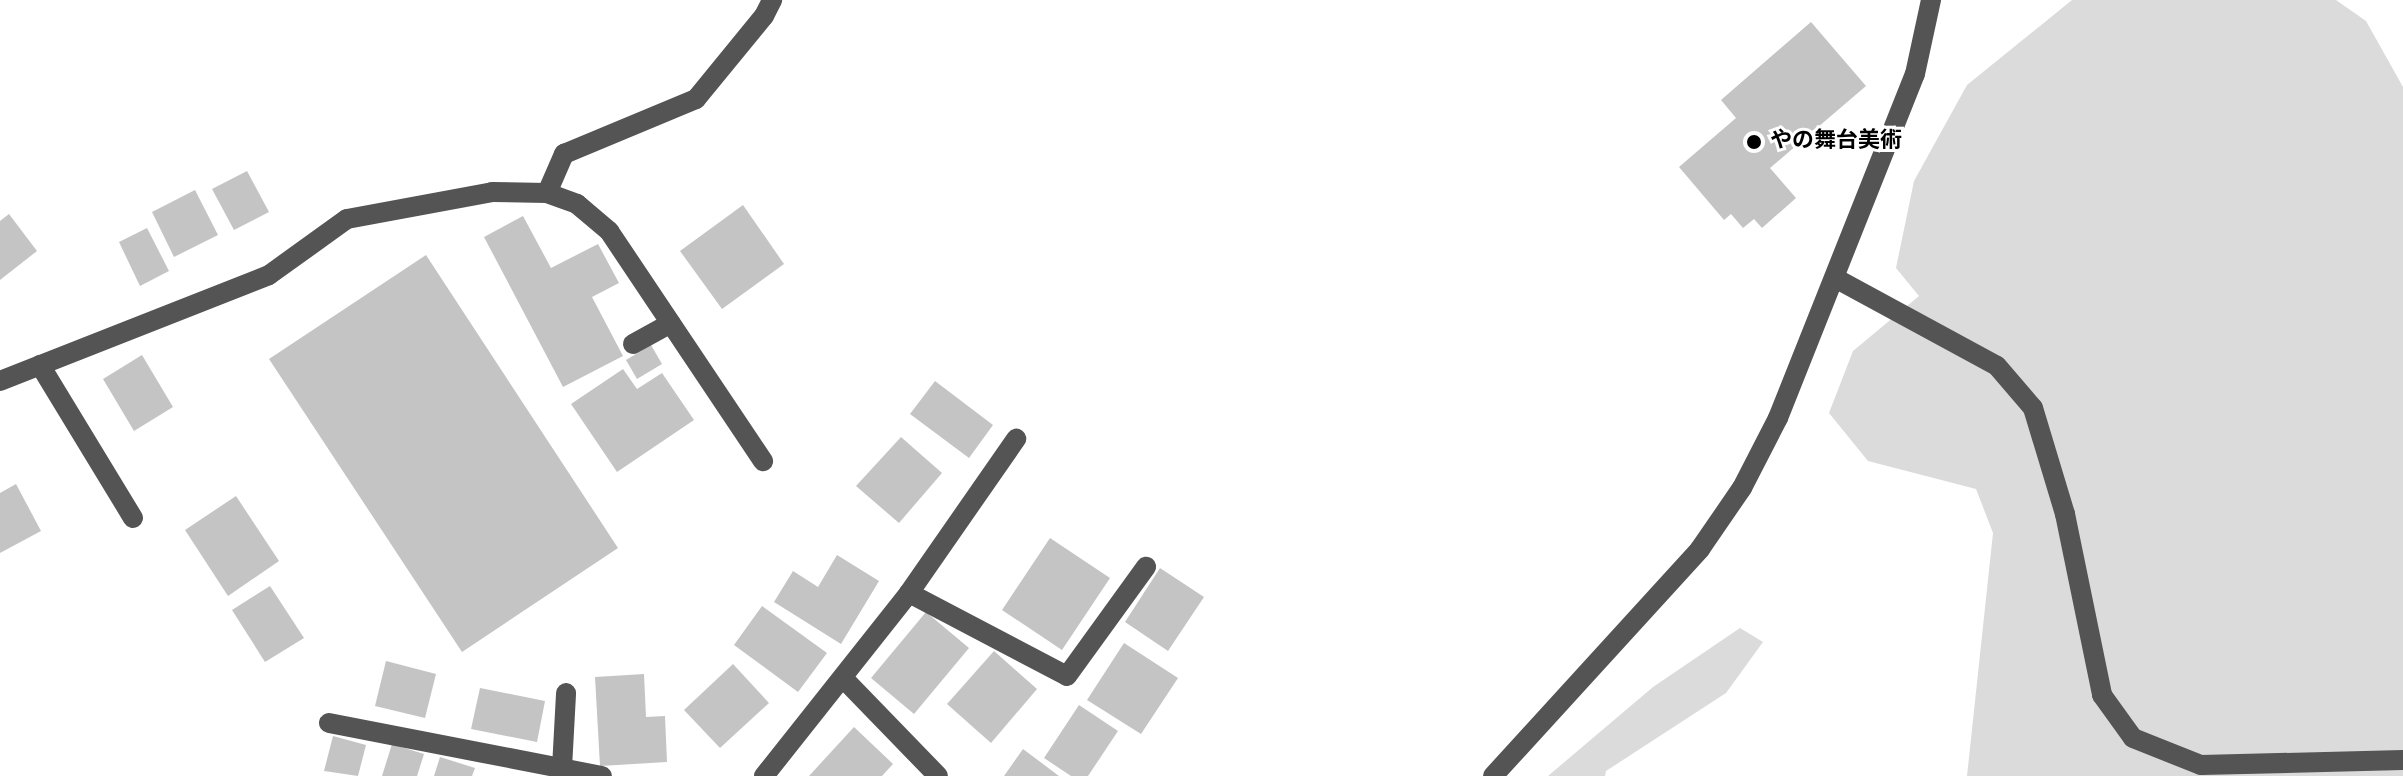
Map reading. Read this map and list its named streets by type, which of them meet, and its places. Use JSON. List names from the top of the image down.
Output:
{
  "places": ["やの舞台美術"]
}
